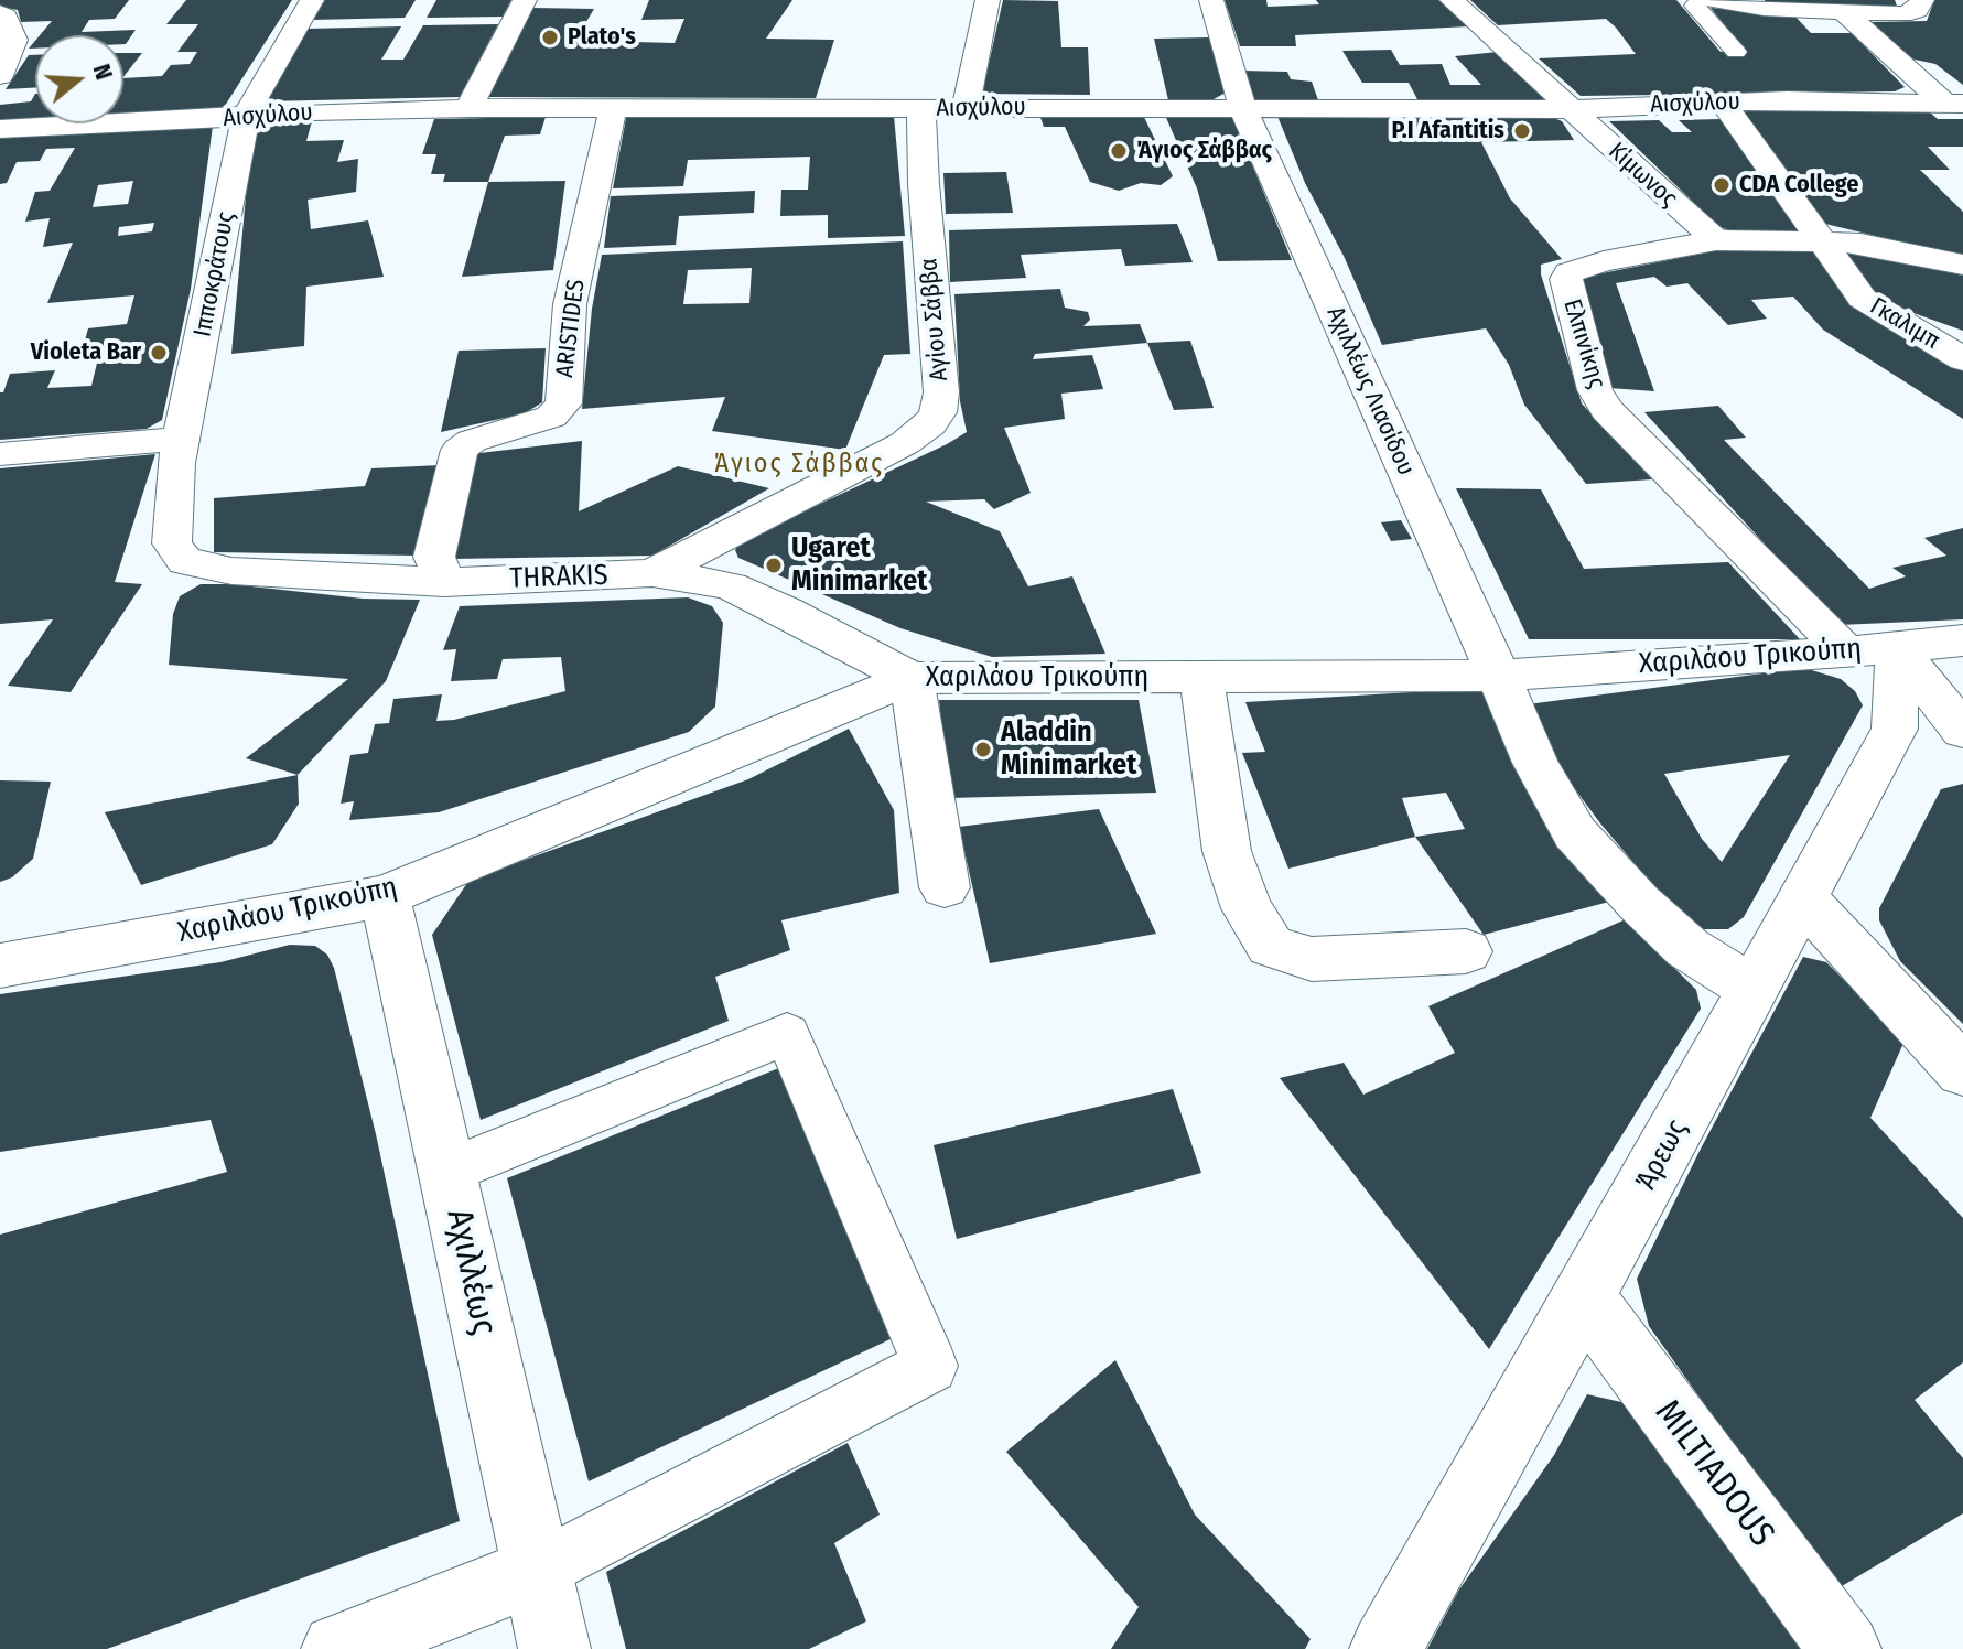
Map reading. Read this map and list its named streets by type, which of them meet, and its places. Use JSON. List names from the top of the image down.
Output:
{
  "streets": {
    "street": [
      "Αισχύλου",
      "Κίμωνος",
      "Ιπποκράτους",
      "Αγίου Σάββα",
      "Γκαλιμπ",
      "ARISTIDES",
      "Ελπινίκης",
      "Αχιλλέως Λιασίδου",
      "THRAKIS",
      "Χαριλάου Τρικούπη",
      "Άρεως",
      "Αχιλλέως",
      "MILTIADOUS"
    ]
  },
  "crossings": [
    ["Αισχύλου", "Κίμωνος"],
    ["Αισχύλου", "Ιπποκράτους"],
    ["Αισχύλου", "Αγίου Σάββα"],
    ["Αισχύλου", "Γκαλιμπ"],
    ["Αισχύλου", "ARISTIDES"],
    ["Αισχύλου", "Αχιλλέως Λιασίδου"],
    ["Κίμωνος", "Ελπινίκης"],
    ["Ιπποκράτους", "THRAKIS"],
    ["Αγίου Σάββα", "THRAKIS"],
    ["Γκαλιμπ", "Ελπινίκης"],
    ["ARISTIDES", "THRAKIS"],
    ["Ελπινίκης", "Χαριλάου Τρικούπη"],
    ["Ελπινίκης", "Άρεως"],
    ["Αχιλλέως Λιασίδου", "Χαριλάου Τρικούπη"],
    ["Αχιλλέως Λιασίδου", "Άρεως"],
    ["THRAKIS", "Χαριλάου Τρικούπη"],
    ["Χαριλάου Τρικούπη", "Άρεως"],
    ["Χαριλάου Τρικούπη", "Αχιλλέως"],
    ["Άρεως", "MILTIADOUS"]
  ],
  "districts": ["Άγιος Σάββας"],
  "places": [
    "Plato's",
    "P.I Afantitis",
    "Άγιος Σάββας",
    "CDA College",
    "Violeta Bar",
    "Ugaret Minimarket",
    "Aladdin Minimarket"
  ],
  "north": "right"
}
